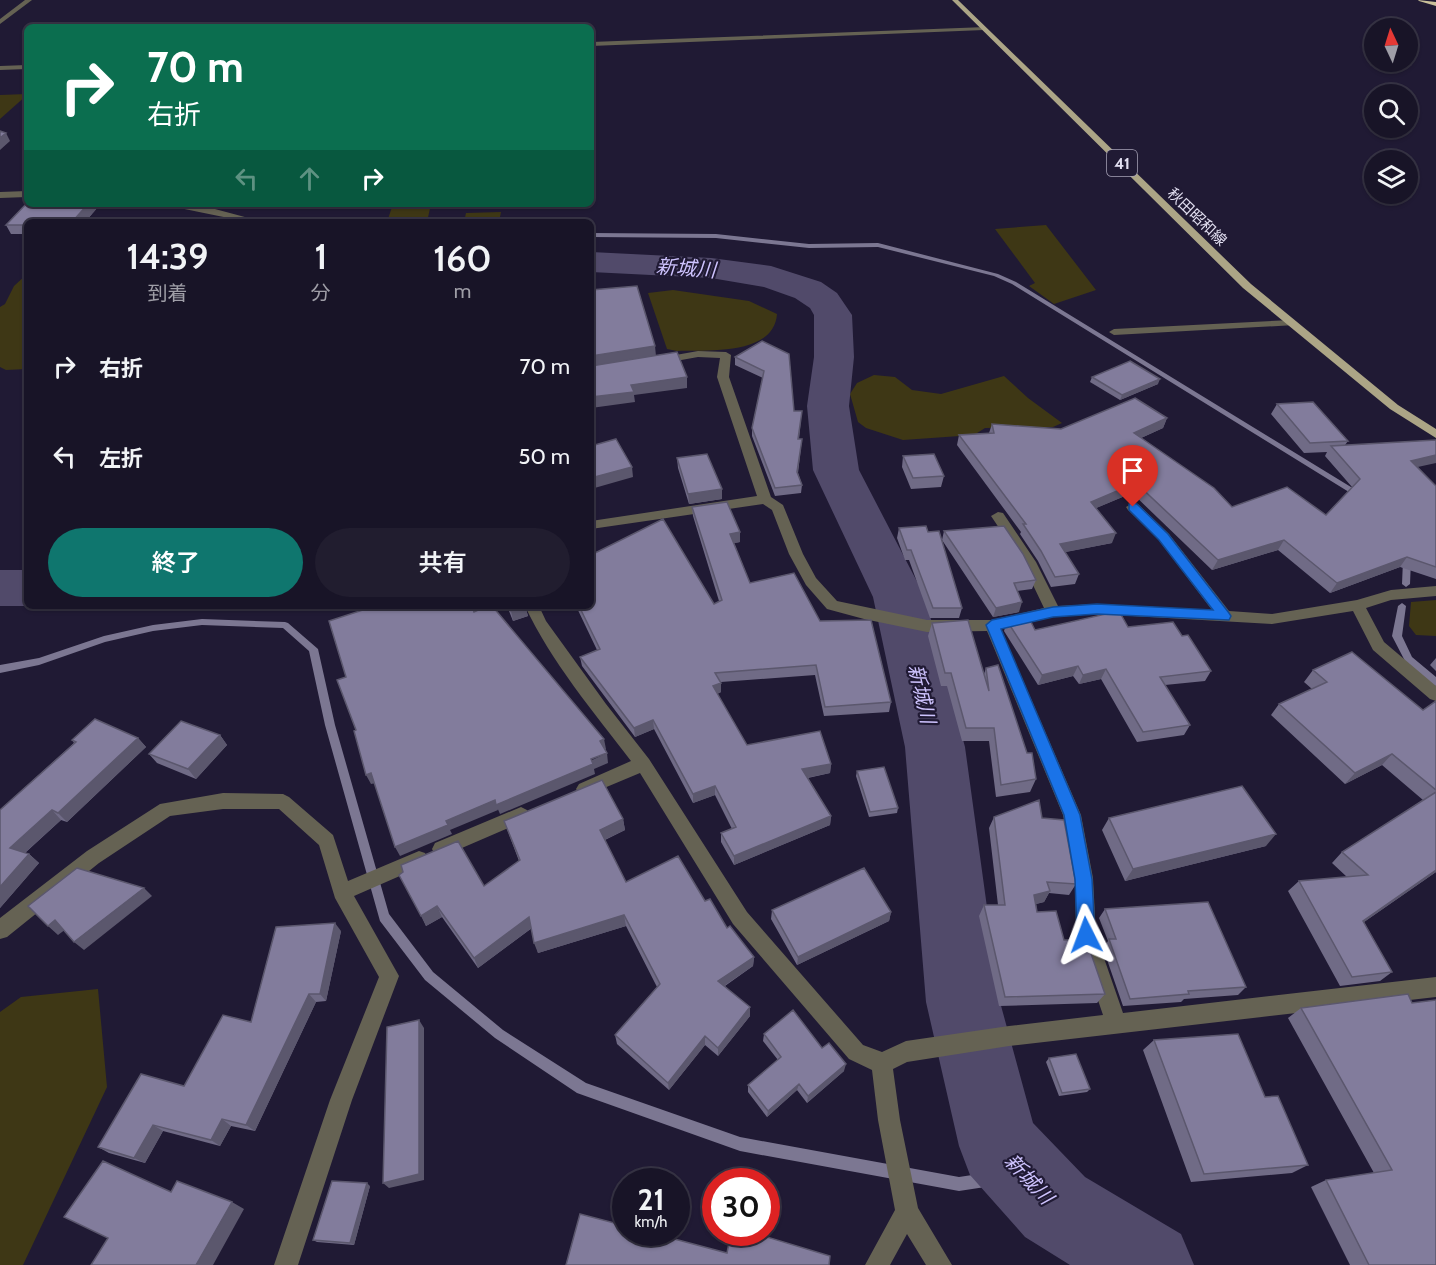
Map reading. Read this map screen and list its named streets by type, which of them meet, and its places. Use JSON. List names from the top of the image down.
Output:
{
  "streets": {
    "main road": ["41", "秋田昭和線"]
  },
  "water": ["新城川"],
  "north": "top",
  "page": {
    "turn": ["70 m", "右折"],
    "eta": [
      "14:39",
      "到着",
      "1",
      "分",
      "160",
      "m"
    ],
    "list": [
      {
        "name": "右折",
        "value": "70 m"
      },
      {
        "name": "左折",
        "value": "50 m"
      }
    ],
    "buttons": ["終了", "共有"],
    "speed": "21 km/h",
    "limit": "30"
  }
}
